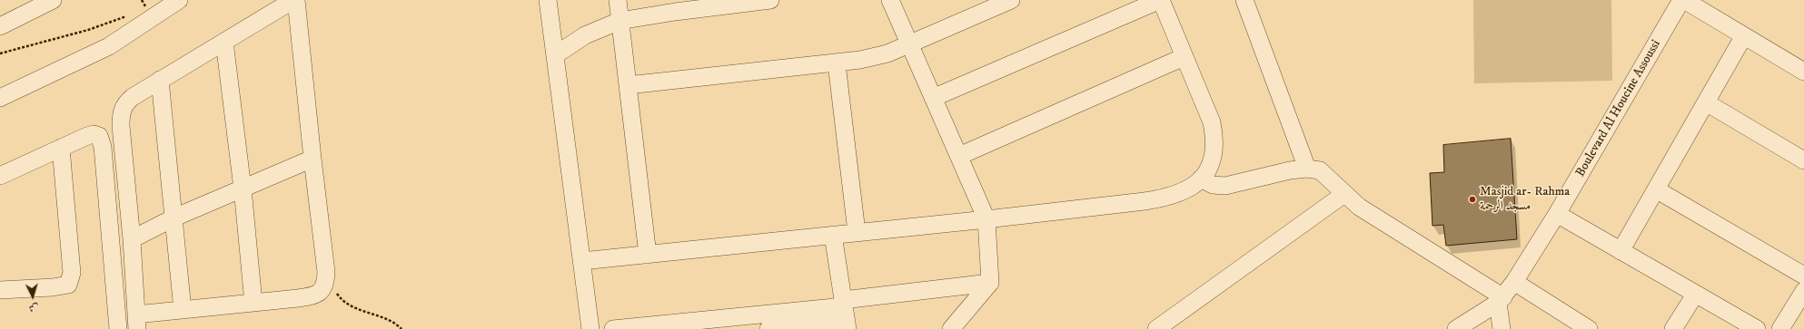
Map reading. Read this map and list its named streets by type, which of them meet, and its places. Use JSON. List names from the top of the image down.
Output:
{
  "streets": {
    "street": ["Boulevard Al Houcine Assoussi"]
  },
  "places": ["Masjid ar- Rahma مسجد الرحمة"],
  "north": "bottom"
}
